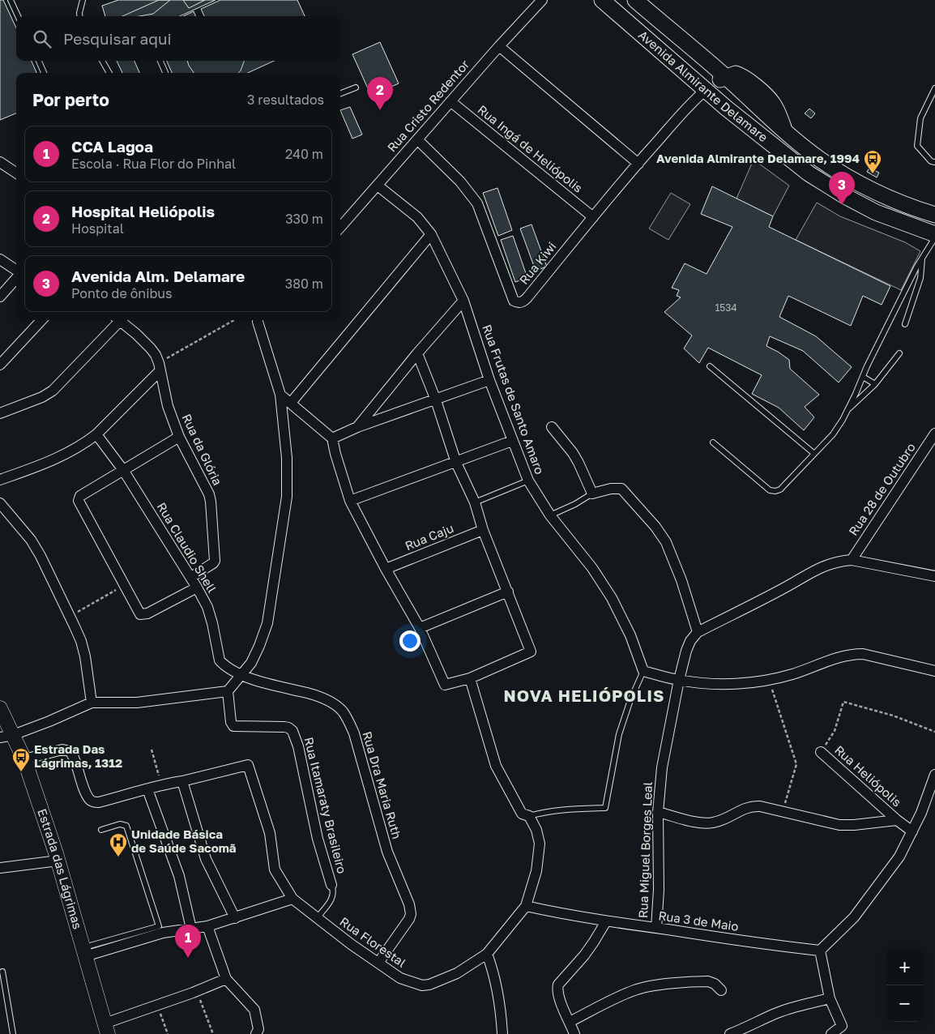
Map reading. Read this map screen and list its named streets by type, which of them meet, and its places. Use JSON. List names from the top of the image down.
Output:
{
  "streets": {
    "main road": ["Avenida Almirante Delamare", "Estrada das Lágrimas"],
    "street": [
      "Rua Cristo Redentor",
      "Rua Ingá de Heliópolis",
      "Rua Kiwi",
      "Rua Frutas de Santo Amaro",
      "Rua da Glória",
      "Rua 28 de Outubro",
      "Rua Caju",
      "Rua Claudio Shell",
      "Rua Heliópolis",
      "Rua Dra Maria Ruth",
      "Rua Itamaraty Brasileiro",
      "Rua Miguel Borges Leal",
      "Rua 3 de Maio",
      "Rua Florestal"
    ]
  },
  "crossings": [
    ["Avenida Almirante Delamare", "Rua Kiwi"],
    ["Rua Cristo Redentor", "Rua Ingá de Heliópolis"],
    ["Rua Cristo Redentor", "Rua Kiwi"],
    ["Rua Ingá de Heliópolis", "Rua Kiwi"],
    ["Rua da Glória", "Rua Claudio Shell"],
    ["Rua Claudio Shell", "Rua Dra Maria Ruth"],
    ["Rua Dra Maria Ruth", "Rua Florestal"],
    ["Rua Miguel Borges Leal", "Rua 3 de Maio"],
    ["Rua 3 de Maio", "Rua Florestal"]
  ],
  "districts": ["NOVA HELIÓPOLIS"],
  "places": {
    "bus stop": ["Avenida Almirante Delamare, 1994", "Estrada Das Lágrimas, 1312"],
    "hospital": ["Unidade Básica de Saúde Sacomã"]
  },
  "house_numbers": ["1534"],
  "page": {
    "search": "Pesquisar aqui",
    "heading": ["Por perto", "3 resultados"],
    "pins": ["2", "3", "1"],
    "list": [
      {
        "mark": "1",
        "name": "CCA Lagoa",
        "note": "Escola · Rua Flor do Pinhal",
        "value": "240 m"
      },
      {
        "mark": "2",
        "name": "Hospital Heliópolis",
        "note": "Hospital",
        "value": "330 m"
      },
      {
        "mark": "3",
        "name": "Avenida Alm. Delamare",
        "note": "Ponto de ônibus",
        "value": "380 m"
      }
    ],
    "map_buttons": ["+", "−"]
  }
}
